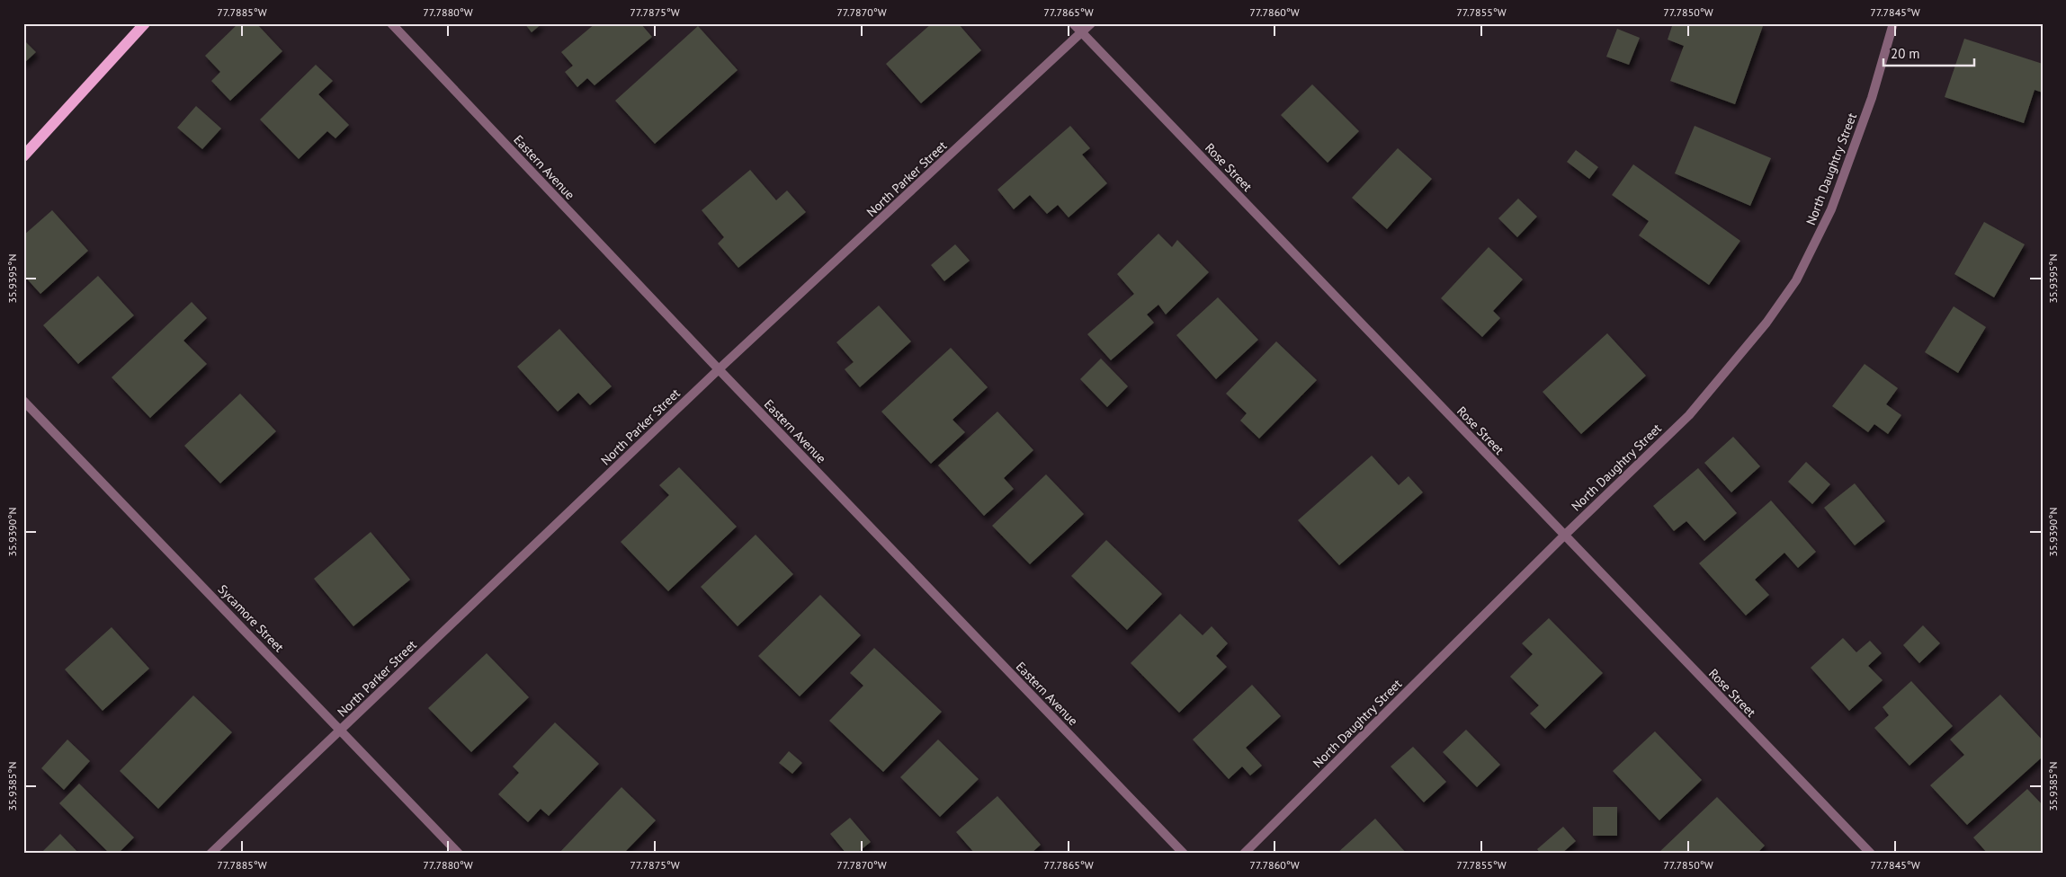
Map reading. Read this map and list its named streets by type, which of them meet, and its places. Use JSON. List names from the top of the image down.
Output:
{
  "streets": {
    "street": [
      "Eastern Avenue",
      "Rose Street",
      "North Daughtry Street",
      "North Parker Street",
      "Sycamore Street"
    ]
  },
  "crossings": [
    ["Eastern Avenue", "North Parker Street"],
    ["Rose Street", "North Daughtry Street"],
    ["Rose Street", "North Parker Street"],
    ["North Parker Street", "Sycamore Street"]
  ],
  "scale_bar": "20 m",
  "coordinates": [
    "77.7885°W",
    "77.7880°W",
    "77.7875°W",
    "77.7870°W",
    "77.7865°W",
    "77.7860°W",
    "77.7855°W",
    "77.7850°W",
    "77.7845°W",
    "35.9395°N",
    "35.9390°N",
    "35.9385°N"
  ]
}
